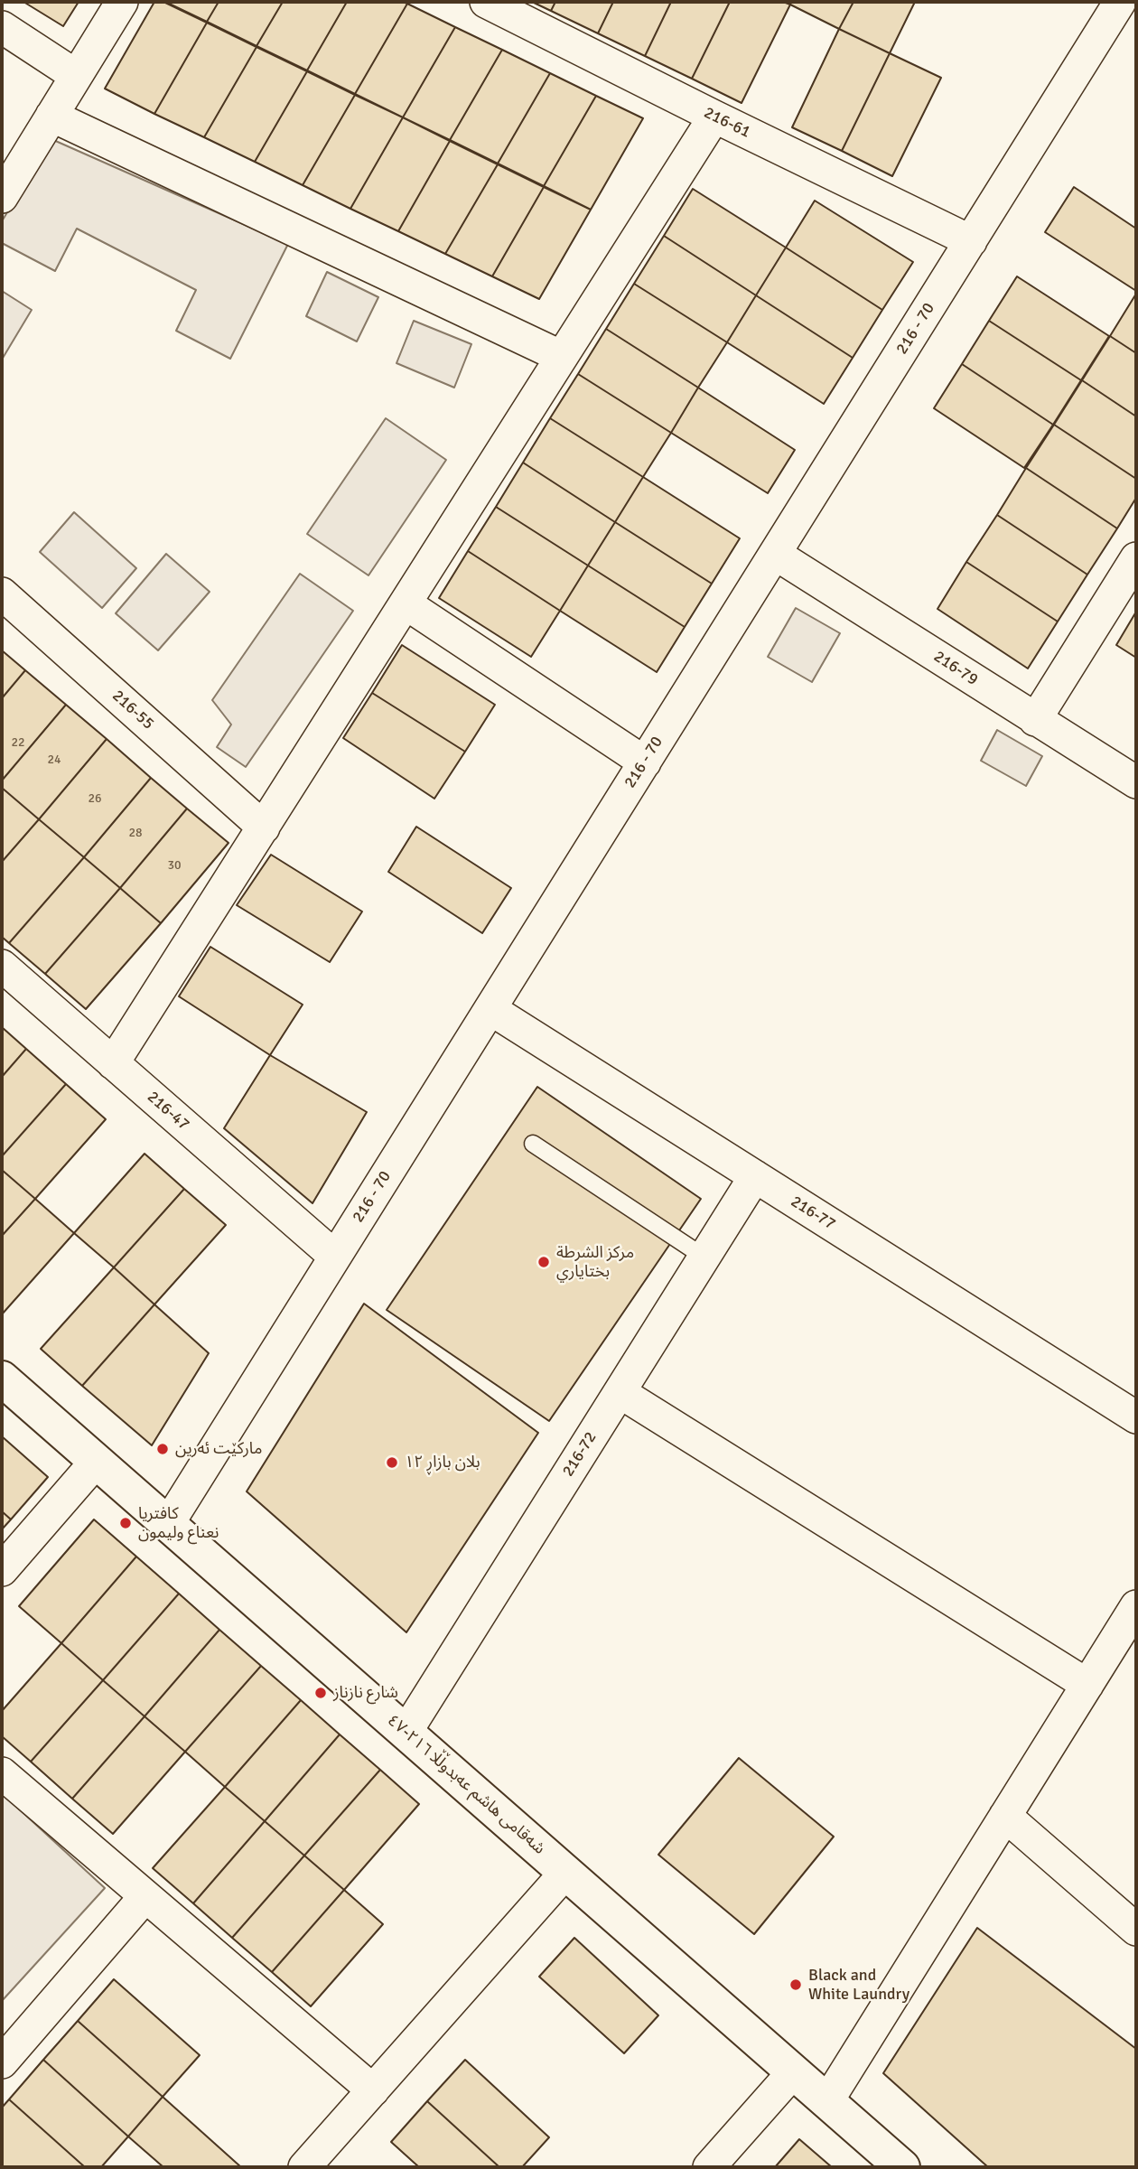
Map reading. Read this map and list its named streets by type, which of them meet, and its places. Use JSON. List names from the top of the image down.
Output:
{
  "streets": {
    "street": [
      "216-61",
      "216 - 70",
      "216-79",
      "216-55",
      "216-47",
      "216-77",
      "216-72",
      "شەقامی هاشم عەبدوڵڵا ٢١٦-٤٧"
    ]
  },
  "crossings": [
    ["216-61", "216 - 70"],
    ["216 - 70", "216-79"],
    ["216 - 70", "216-47"],
    ["216 - 70", "216-77"],
    ["216 - 70", "شەقامی هاشم عەبدوڵڵا ٢١٦-٤٧"],
    ["216-77", "216-72"],
    ["216-72", "شەقامی هاشم عەبدوڵڵا ٢١٦-٤٧"]
  ],
  "places": [
    "مركز الشرطة بختاياري",
    "مارکێت ئەرین",
    "بلان بازاڕ ١٢",
    "كافتريا نعناع وليمون",
    "شارع نازناز",
    "Black and White Laundry"
  ],
  "house_numbers": [
    "22",
    "24",
    "26",
    "28",
    "30"
  ]
}
